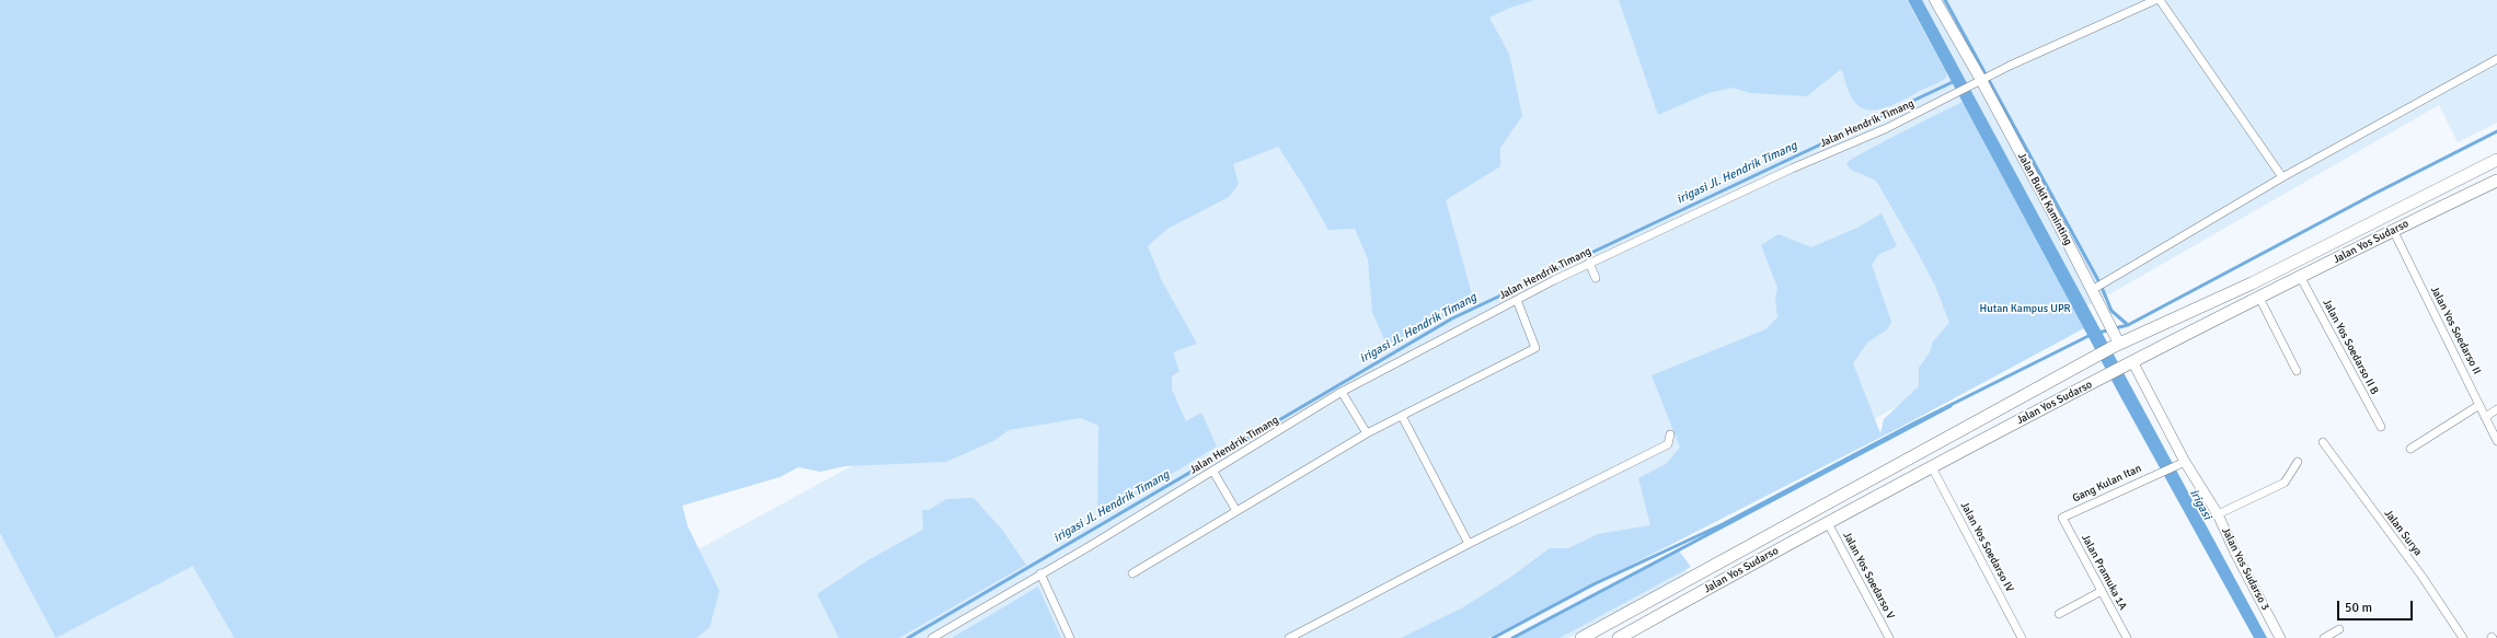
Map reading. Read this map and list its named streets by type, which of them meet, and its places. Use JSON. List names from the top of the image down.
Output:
{
  "streets": {
    "main road": ["Jalan Bukit Kaminting", "Jalan Yos Sudarso"],
    "street": [
      "Jalan Hendrik Timang",
      "Jalan Yos Soedarso II",
      "Jalan Yos Soedarso II B",
      "Gang Kulan Itan",
      "Jalan Surya",
      "Jalan Yos Soedarso IV",
      "Jalan Yos Sudarso 3",
      "Jalan Pramuka 1A",
      "Jalan Yos Soedarso V"
    ]
  },
  "crossings": [
    ["Jalan Hendrik Timang", "Jalan Bukit Kaminting"],
    ["Jalan Bukit Kaminting", "Jalan Yos Sudarso"],
    ["Jalan Yos Sudarso", "Jalan Yos Soedarso II"],
    ["Jalan Yos Sudarso", "Jalan Yos Soedarso II B"],
    ["Jalan Yos Sudarso", "Jalan Yos Soedarso IV"],
    ["Jalan Yos Sudarso", "Jalan Yos Sudarso 3"],
    ["Jalan Yos Sudarso", "Jalan Yos Soedarso V"],
    ["Gang Kulan Itan", "Jalan Yos Sudarso 3"],
    ["Gang Kulan Itan", "Jalan Pramuka 1A"]
  ],
  "water": ["irigasi Jl. Hendrik Timang", "irigasi"],
  "parks": ["Hutan Kampus UPR"],
  "scale_bar": "50 m"
}
